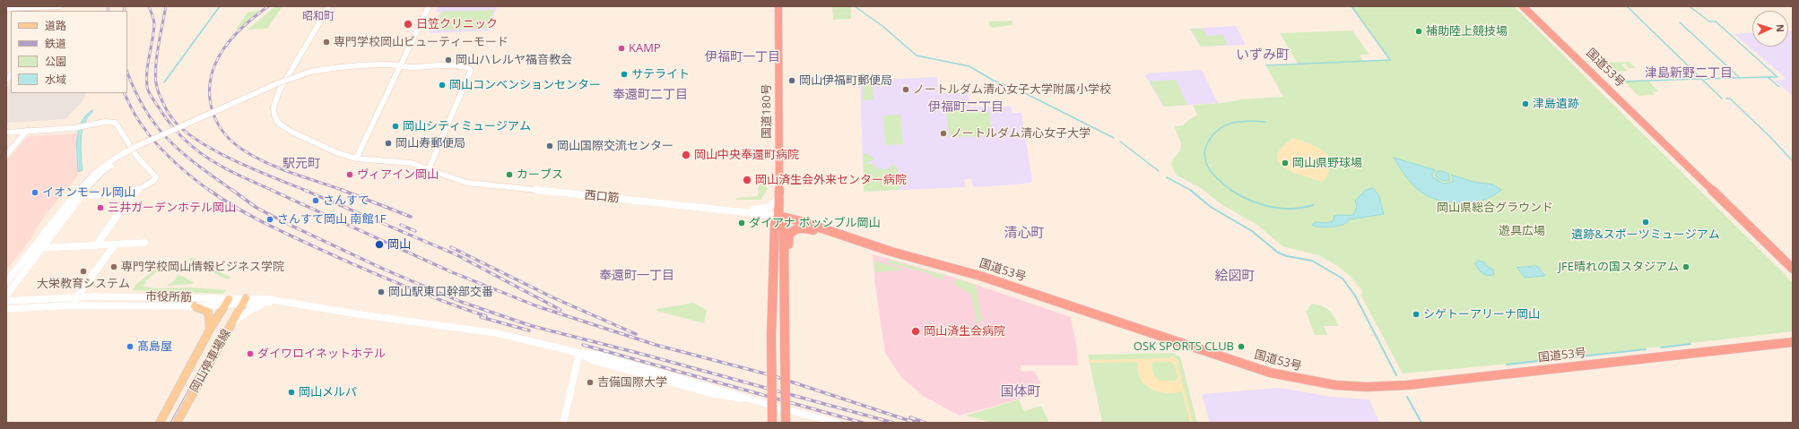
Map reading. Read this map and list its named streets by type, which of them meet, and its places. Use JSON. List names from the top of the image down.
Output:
{
  "streets": {
    "highway": ["国道53号", "国道180号"],
    "main road": ["岡山停車場線"],
    "street": ["西口筋", "市役所筋"]
  },
  "crossings": [
    ["国道53号", "国道180号"],
    ["国道53号", "西口筋"],
    ["国道180号", "西口筋"],
    ["市役所筋", "岡山停車場線"]
  ],
  "districts": [
    "昭和町",
    "いずみ町",
    "伊福町一丁目",
    "津島新野二丁目",
    "奉還町二丁目",
    "伊福町二丁目",
    "駅元町",
    "清心町",
    "奉還町一丁目",
    "絵図町",
    "国体町"
  ],
  "parks": ["岡山県総合グラウンド", "遊具広場"],
  "places": [
    "日笠クリニック",
    "補助陸上競技場",
    "専門学校岡山ビューティーモード",
    "KAMP",
    "岡山ハレルヤ福音教会",
    "サテライト",
    "岡山伊福町郵便局",
    "岡山コンベンションセンター",
    "ノートルダム清心女子大学附属小学校",
    "津島遺跡",
    "岡山シティミュージアム",
    "ノートルダム清心女子大学",
    "岡山寿郵便局",
    "岡山国際交流センター",
    "岡山中央奉還町病院",
    "岡山県野球場",
    "ヴィアイン岡山",
    "カーブス",
    "岡山済生会外来センター病院",
    "イオンモール岡山",
    "さんすて",
    "三井ガーデンホテル岡山",
    "さんすて岡山 南館1F",
    "遺跡&スポーツミュージアム",
    "ダイアナ ポッシブル岡山",
    "岡山",
    "専門学校岡山情報ビジネス学院",
    "JFE晴れの国スタジアム",
    "大栄教育システム",
    "岡山駅東口幹部交番",
    "シゲトーアリーナ岡山",
    "岡山済生会病院",
    "髙島屋",
    "OSK SPORTS CLUB",
    "ダイワロイネットホテル",
    "吉備国際大学",
    "岡山メルパ"
  ],
  "legend": [
    "道路",
    "鉄道",
    "公園",
    "水域"
  ],
  "north": "right"
}
